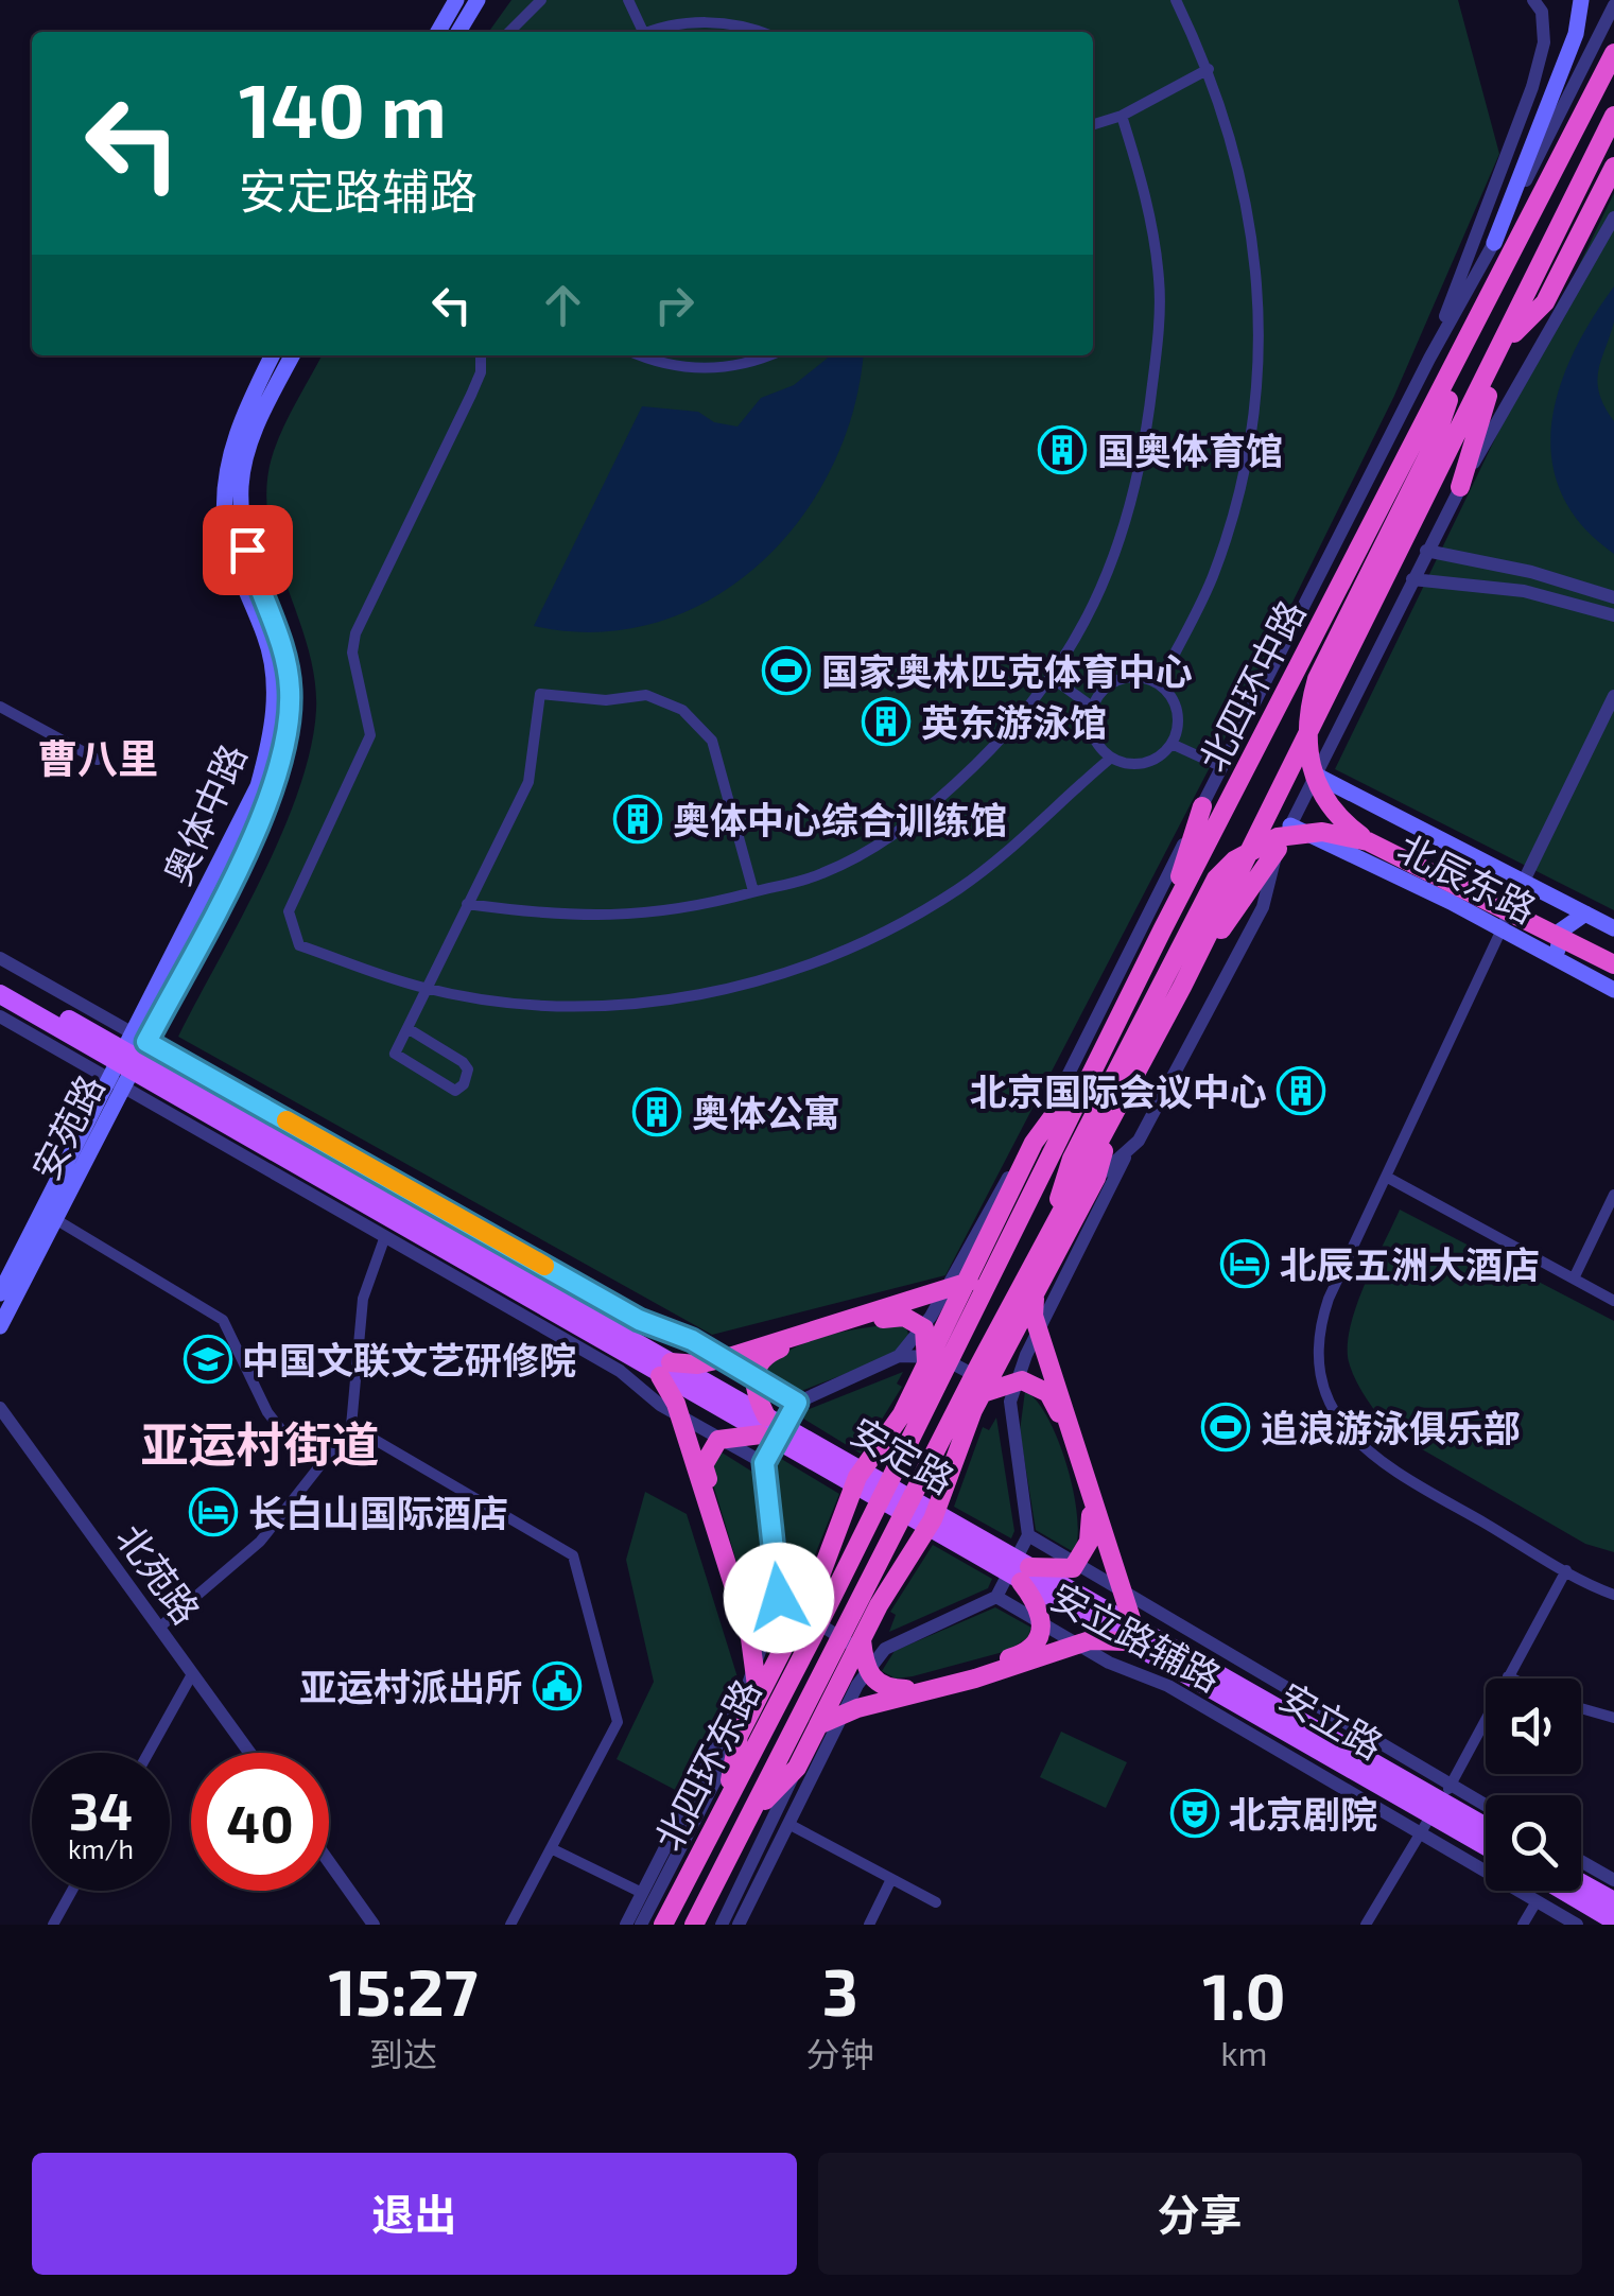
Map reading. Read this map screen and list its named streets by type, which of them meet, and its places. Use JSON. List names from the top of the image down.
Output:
{
  "streets": {
    "highway": ["北四环中路", "北四环东路"],
    "main road": [
      "奥体中路",
      "北辰东路",
      "安苑路",
      "安定路",
      "安立路"
    ],
    "street": ["北苑路", "安立路辅路"]
  },
  "crossings": [
    ["北四环中路", "安立路辅路"],
    ["北四环中路", "北四环东路"],
    ["奥体中路", "安苑路"],
    ["奥体中路", "安定路"],
    ["安苑路", "安定路"],
    ["安定路", "安立路"],
    ["安立路辅路", "安立路"]
  ],
  "districts": ["曹八里", "亚运村街道"],
  "places": {
    "building": [
      "国奥体育馆",
      "英东游泳馆",
      "奥体中心综合训练馆",
      "北京国际会议中心",
      "奥体公寓"
    ],
    "sports": ["国家奥林匹克体育中心", "追浪游泳俱乐部"],
    "hotel": ["北辰五洲大酒店", "长白山国际酒店"],
    "school or university": ["中国文联文艺研修院"],
    "public building": ["亚运村派出所"],
    "theatre": ["北京剧院"]
  },
  "page": {
    "turn": ["140 m", "安定路辅路"],
    "speed": "34 km/h",
    "limit": "40",
    "eta": [
      "15:27",
      "到达",
      "3",
      "分钟",
      "1.0",
      "km"
    ],
    "buttons": ["退出", "分享"]
  }
}
